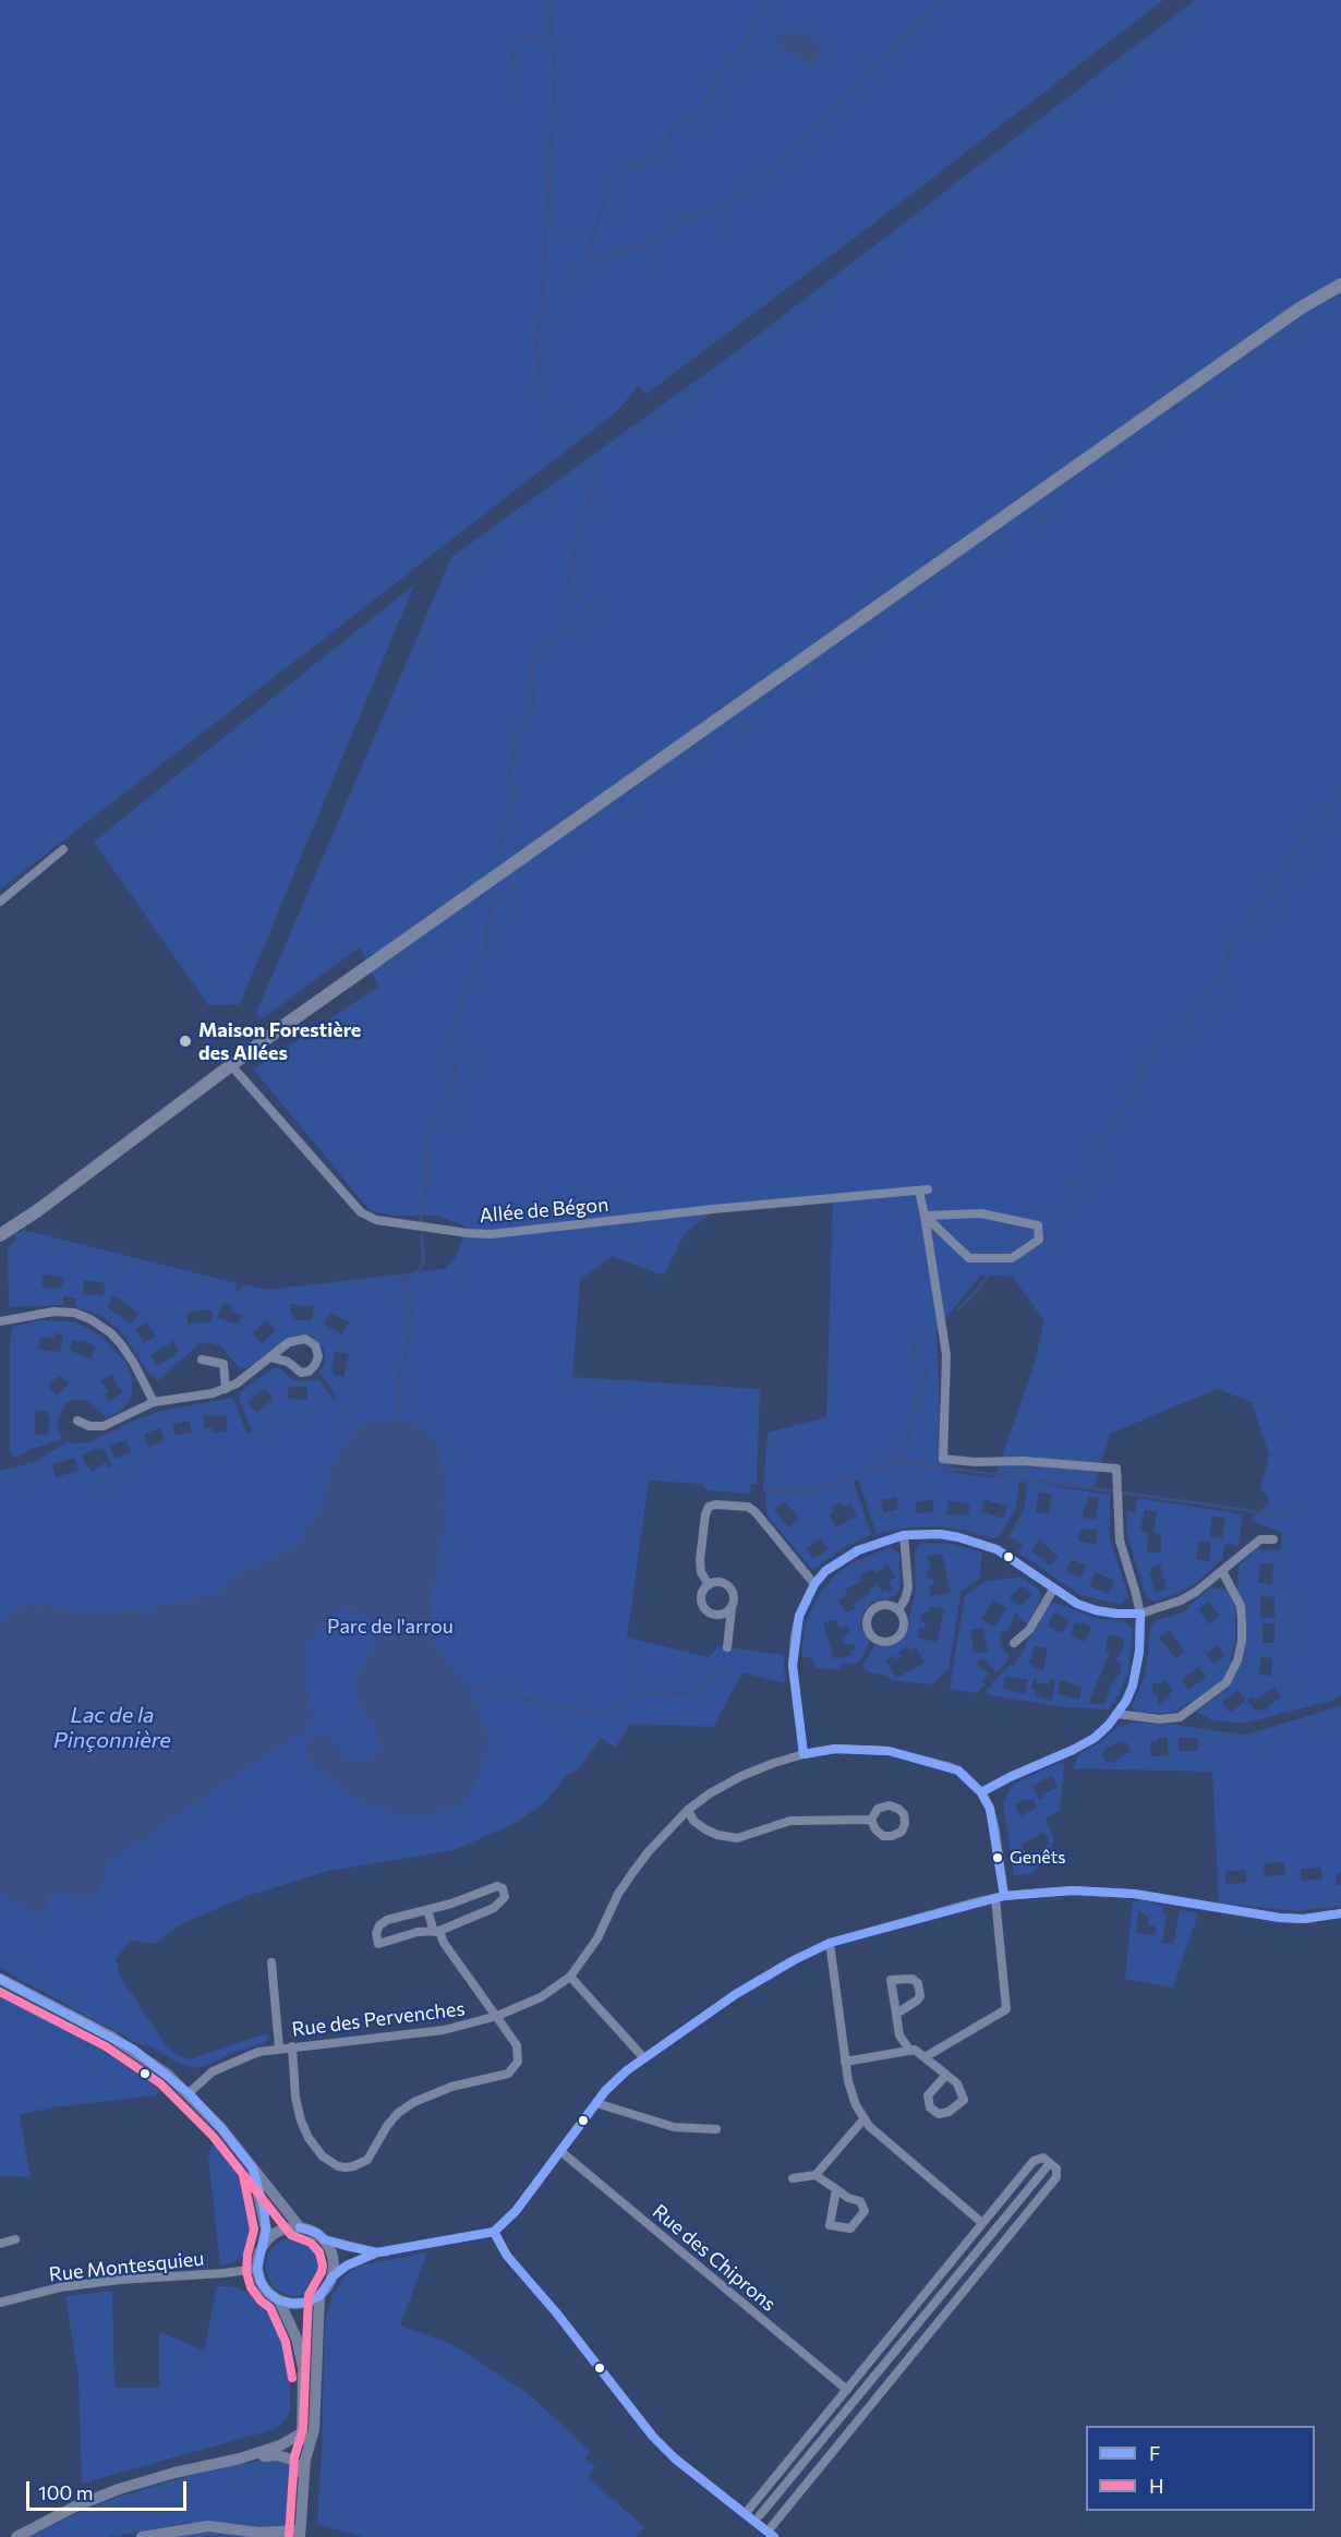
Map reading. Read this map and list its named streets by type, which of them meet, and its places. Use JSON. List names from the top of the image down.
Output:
{
  "streets": {
    "street": [
      "Allée de Bégon",
      "Rue des Pervenches",
      "Rue des Chiprons",
      "Rue Montesquieu"
    ]
  },
  "water": ["Lac de la Pinçonnière"],
  "parks": ["Parc de l'arrou"],
  "places": ["Maison Forestière des Allées", "Genêts"],
  "lines": ["transit line F", "transit line H"],
  "legend": ["F", "H"],
  "scale_bar": "100 m"
}
